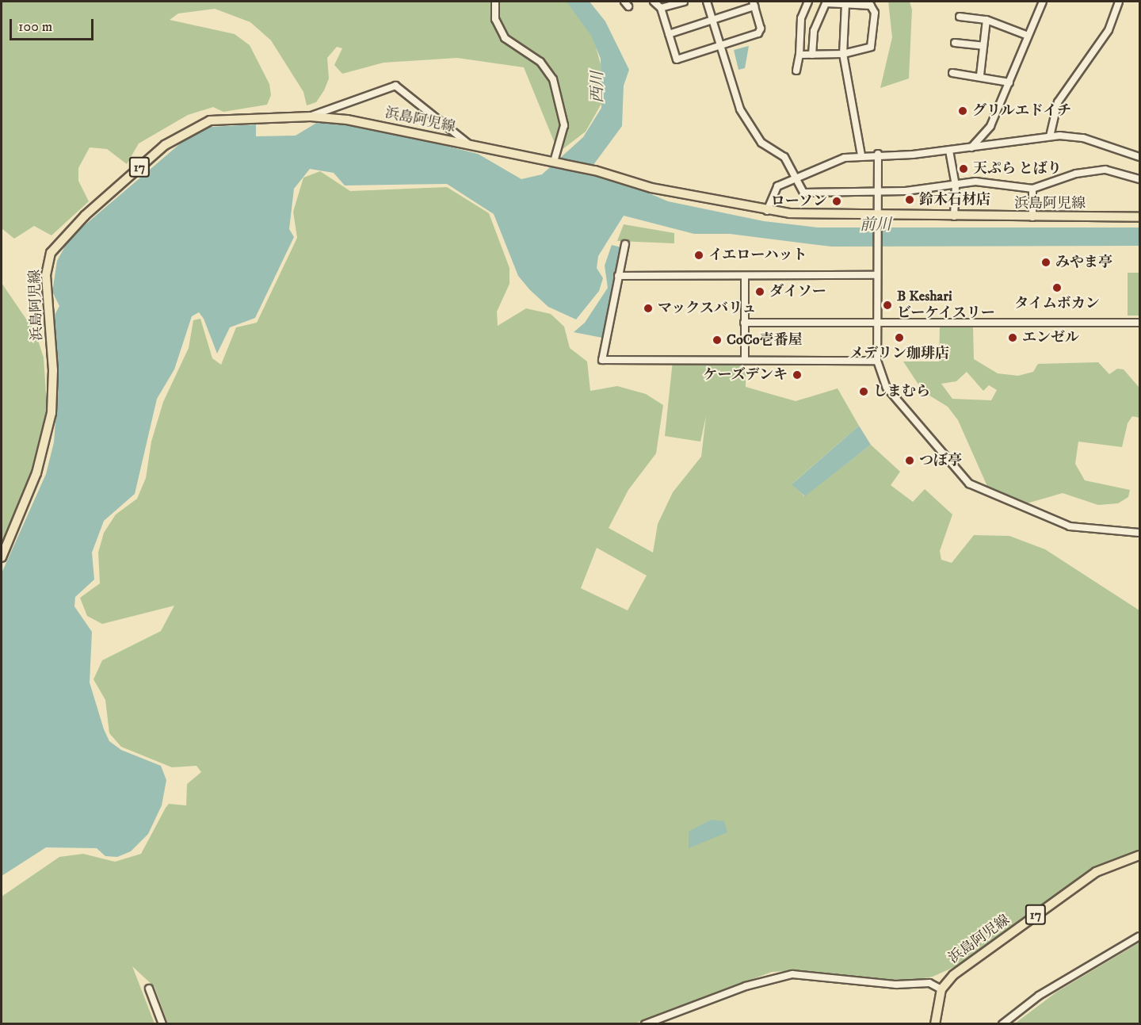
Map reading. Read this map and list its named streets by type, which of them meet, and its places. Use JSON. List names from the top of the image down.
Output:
{
  "streets": {
    "main road": ["浜島阿児線", "17"]
  },
  "water": ["西川", "前川"],
  "places": [
    "グリルエドイチ",
    "天ぷら とばり",
    "鈴木石材店",
    "ローソン",
    "イエローハット",
    "みやま亭",
    "タイムボカン",
    "ダイソー",
    "B Keshari ビーケイスリー",
    "マックスバリュ",
    "メデリン珈琲店",
    "エンゼル",
    "CoCo壱番屋",
    "ケーズデンキ",
    "しまむら",
    "つぼ亭"
  ],
  "scale_bar": "100 m"
}
